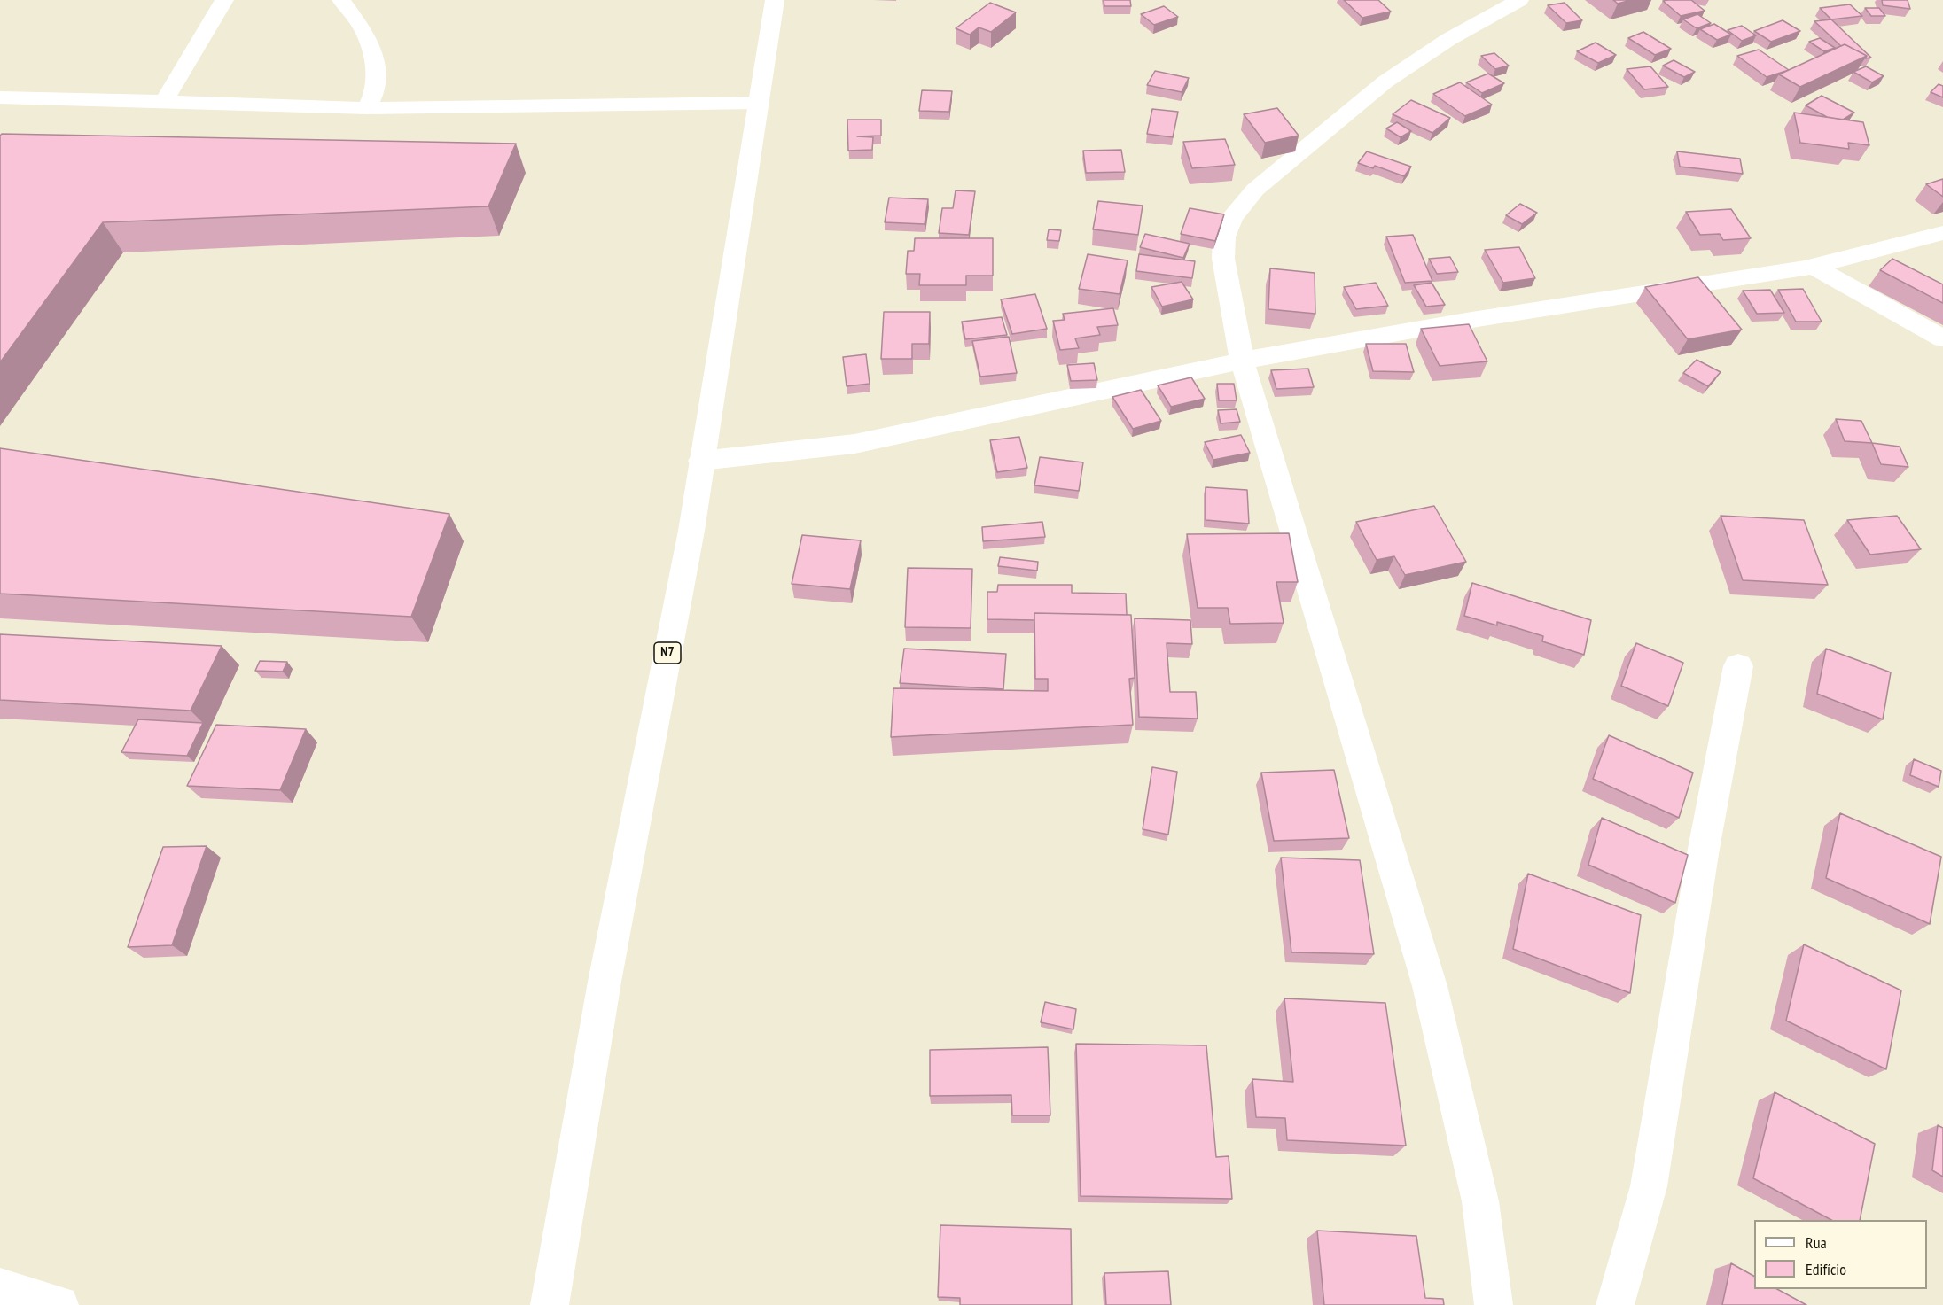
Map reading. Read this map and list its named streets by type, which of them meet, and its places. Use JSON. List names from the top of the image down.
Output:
{
  "streets": {
    "main road": ["N7"]
  },
  "legend": ["Rua", "Edifício"]
}
